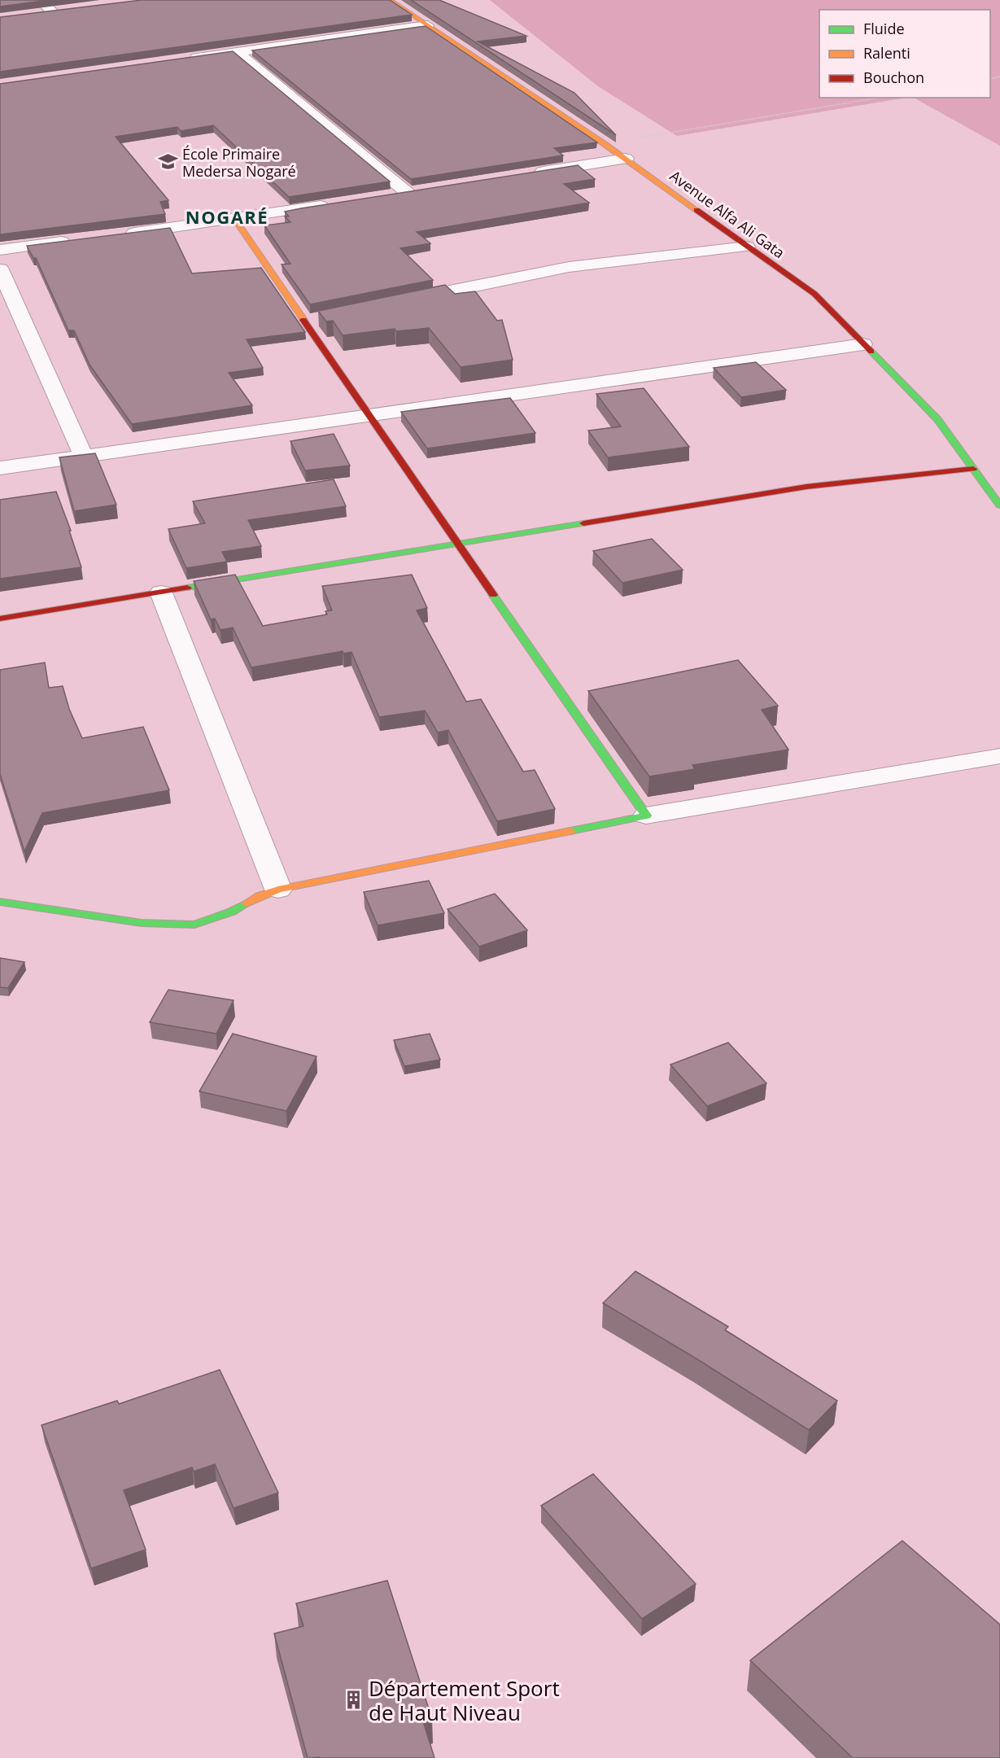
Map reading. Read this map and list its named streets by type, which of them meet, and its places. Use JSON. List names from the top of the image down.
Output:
{
  "streets": {
    "street": ["Avenue Alfa Ali Gata"]
  },
  "districts": ["NOGARÉ"],
  "places": {
    "school or university": ["École Primaire Medersa Nogaré"],
    "building": ["Département Sport de Haut Niveau"]
  },
  "legend": ["Fluide", "Ralenti", "Bouchon"]
}
